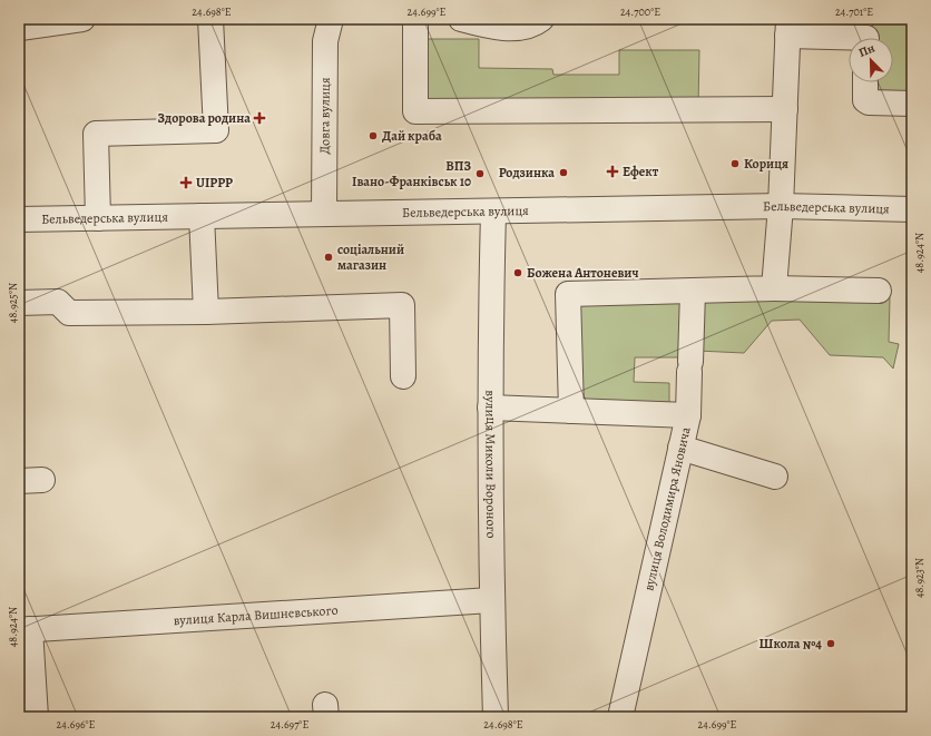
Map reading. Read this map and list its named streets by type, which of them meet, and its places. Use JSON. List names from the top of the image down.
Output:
{
  "streets": {
    "street": [
      "Довга вулиця",
      "Бельведерська вулиця",
      "вулиця Миколи Вороного",
      "вулиця Володимира Яновича",
      "вулиця Карла Вишневського"
    ]
  },
  "crossings": [
    ["Довга вулиця", "Бельведерська вулиця"],
    ["Бельведерська вулиця", "вулиця Миколи Вороного"],
    ["вулиця Миколи Вороного", "вулиця Володимира Яновича"],
    ["вулиця Миколи Вороного", "вулиця Карла Вишневського"]
  ],
  "places": {
    "health": ["Здорова родина", "Ефект", "UIPPP"],
    "other": [
      "Дай краба",
      "Кориця",
      "Родзинка",
      "ВПЗ Івано-Франківськ 10",
      "соціальний магазин",
      "Божена Антоневич",
      "Школа №4"
    ]
  },
  "north": "top left",
  "coordinates": [
    "24.698°E",
    "24.699°E",
    "24.700°E",
    "24.701°E",
    "48.924°N",
    "48.925°N",
    "48.923°N",
    "24.696°E",
    "24.697°E"
  ]
}
